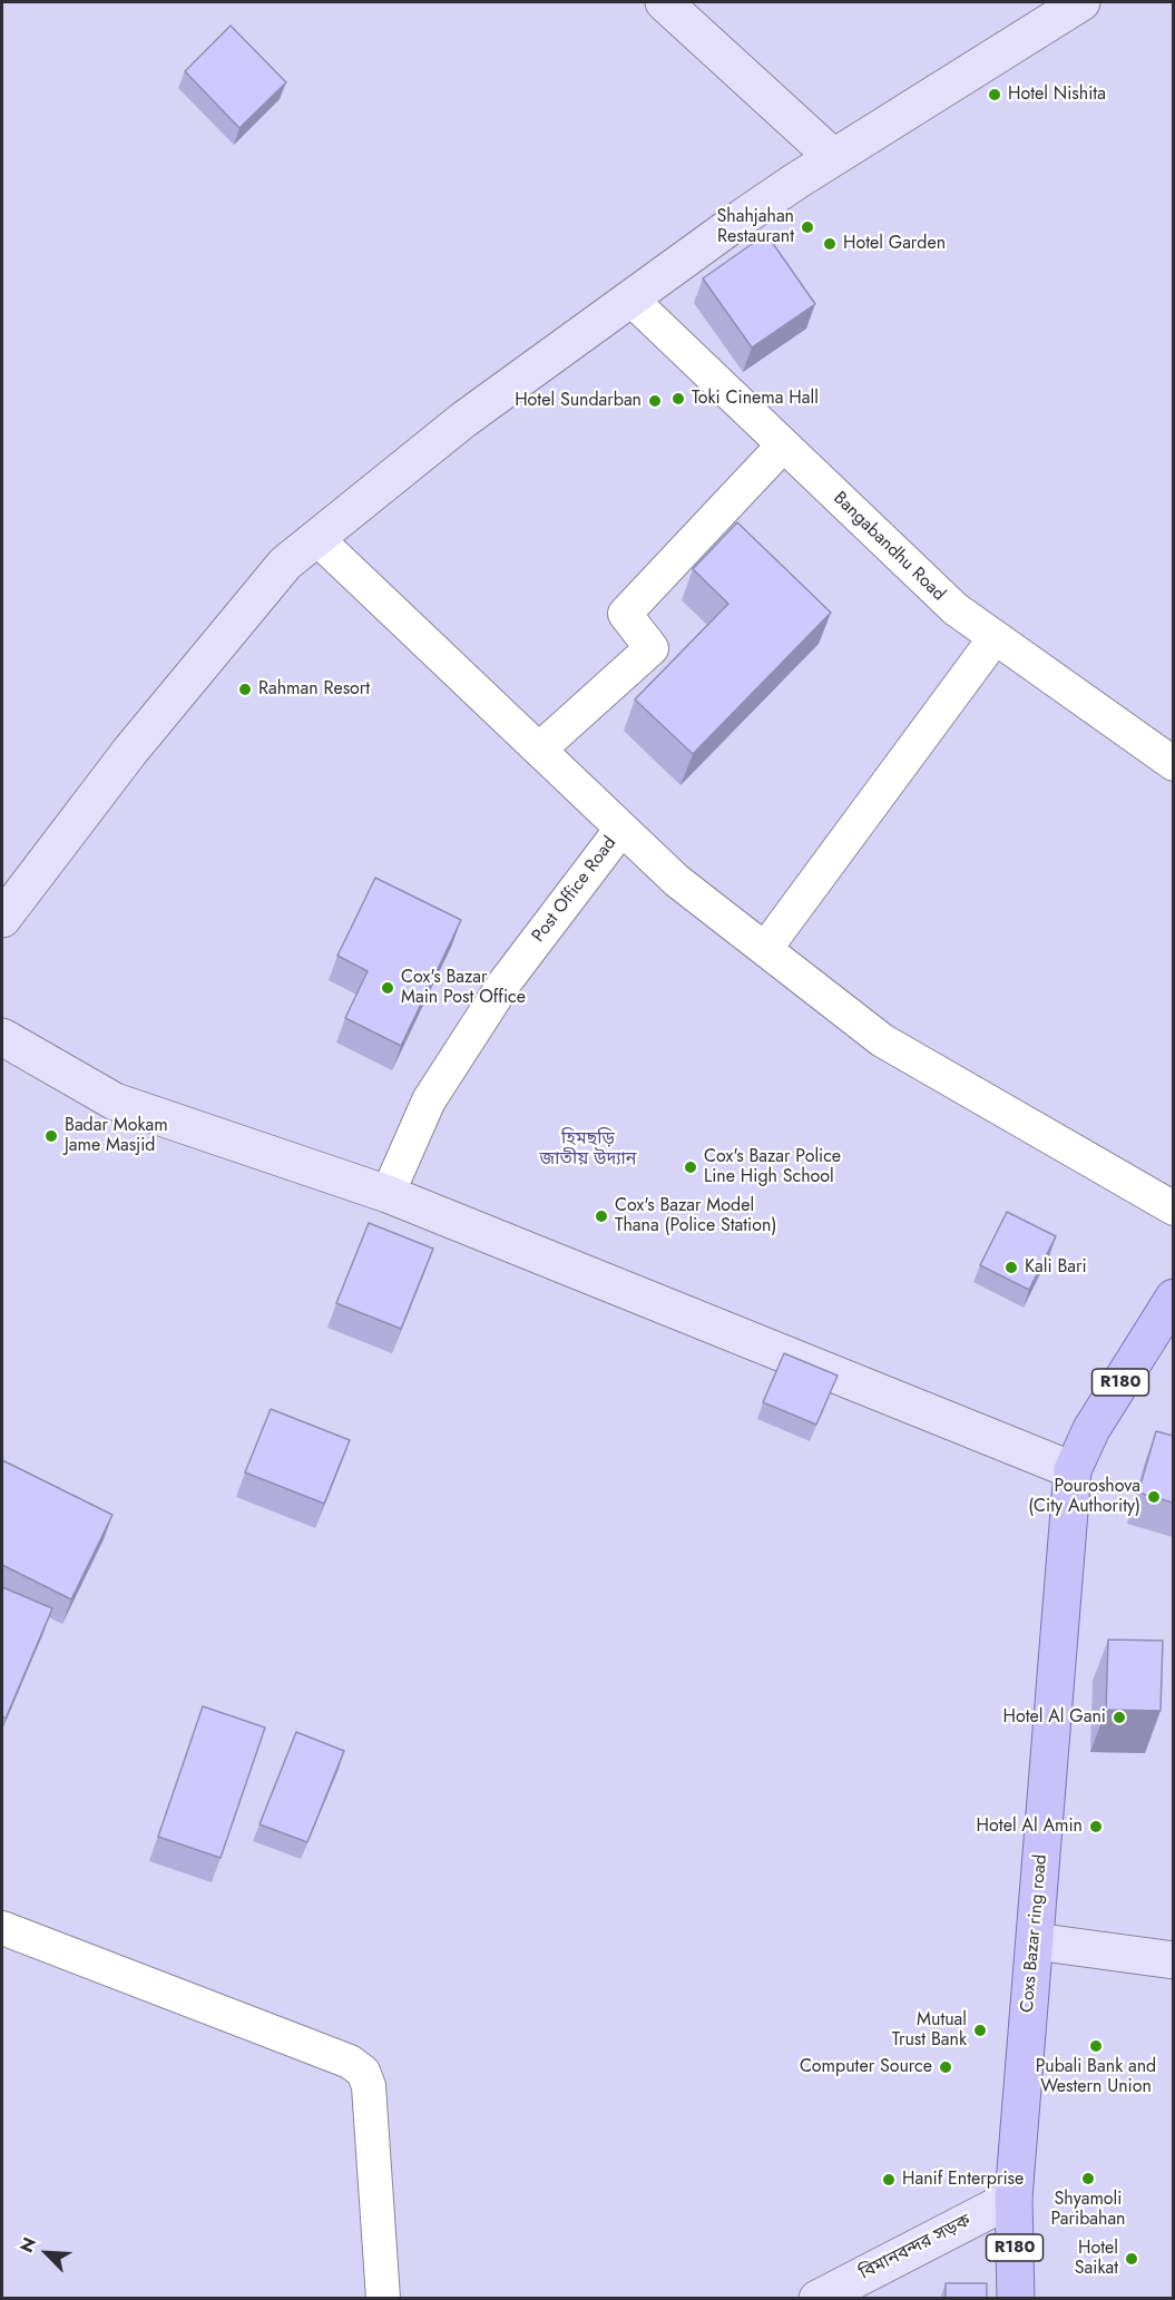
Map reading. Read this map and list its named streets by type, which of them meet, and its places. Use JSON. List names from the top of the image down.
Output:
{
  "streets": {
    "main road": ["R180", "Coxs Bazar ring road"],
    "street": ["Bangabandhu Road", "Post Office Road", "বিমানবন্দর সড়ক"]
  },
  "crossings": [
    ["R180", "Coxs Bazar ring road"],
    ["R180", "বিমানবন্দর সড়ক"],
    ["Coxs Bazar ring road", "বিমানবন্দর সড়ক"]
  ],
  "parks": ["হিমছড়ি জাতীয় উদ্যান"],
  "places": [
    "Hotel Nishita",
    "Shahjahan Restaurant",
    "Hotel Garden",
    "Toki Cinema Hall",
    "Hotel Sundarban",
    "Rahman Resort",
    "Cox's Bazar Main Post Office",
    "Badar Mokam Jame Masjid",
    "Cox's Bazar Police Line High School",
    "Cox's Bazar Model Thana (Police Station)",
    "Kali Bari",
    "Pouroshova (City Authority)",
    "Hotel Al Gani",
    "Hotel Al Amin",
    "Mutual Trust Bank",
    "Pubali Bank and Western Union",
    "Computer Source",
    "Shyamoli Paribahan",
    "Hanif Enterprise",
    "Hotel Saikat"
  ],
  "north": "top left"
}
